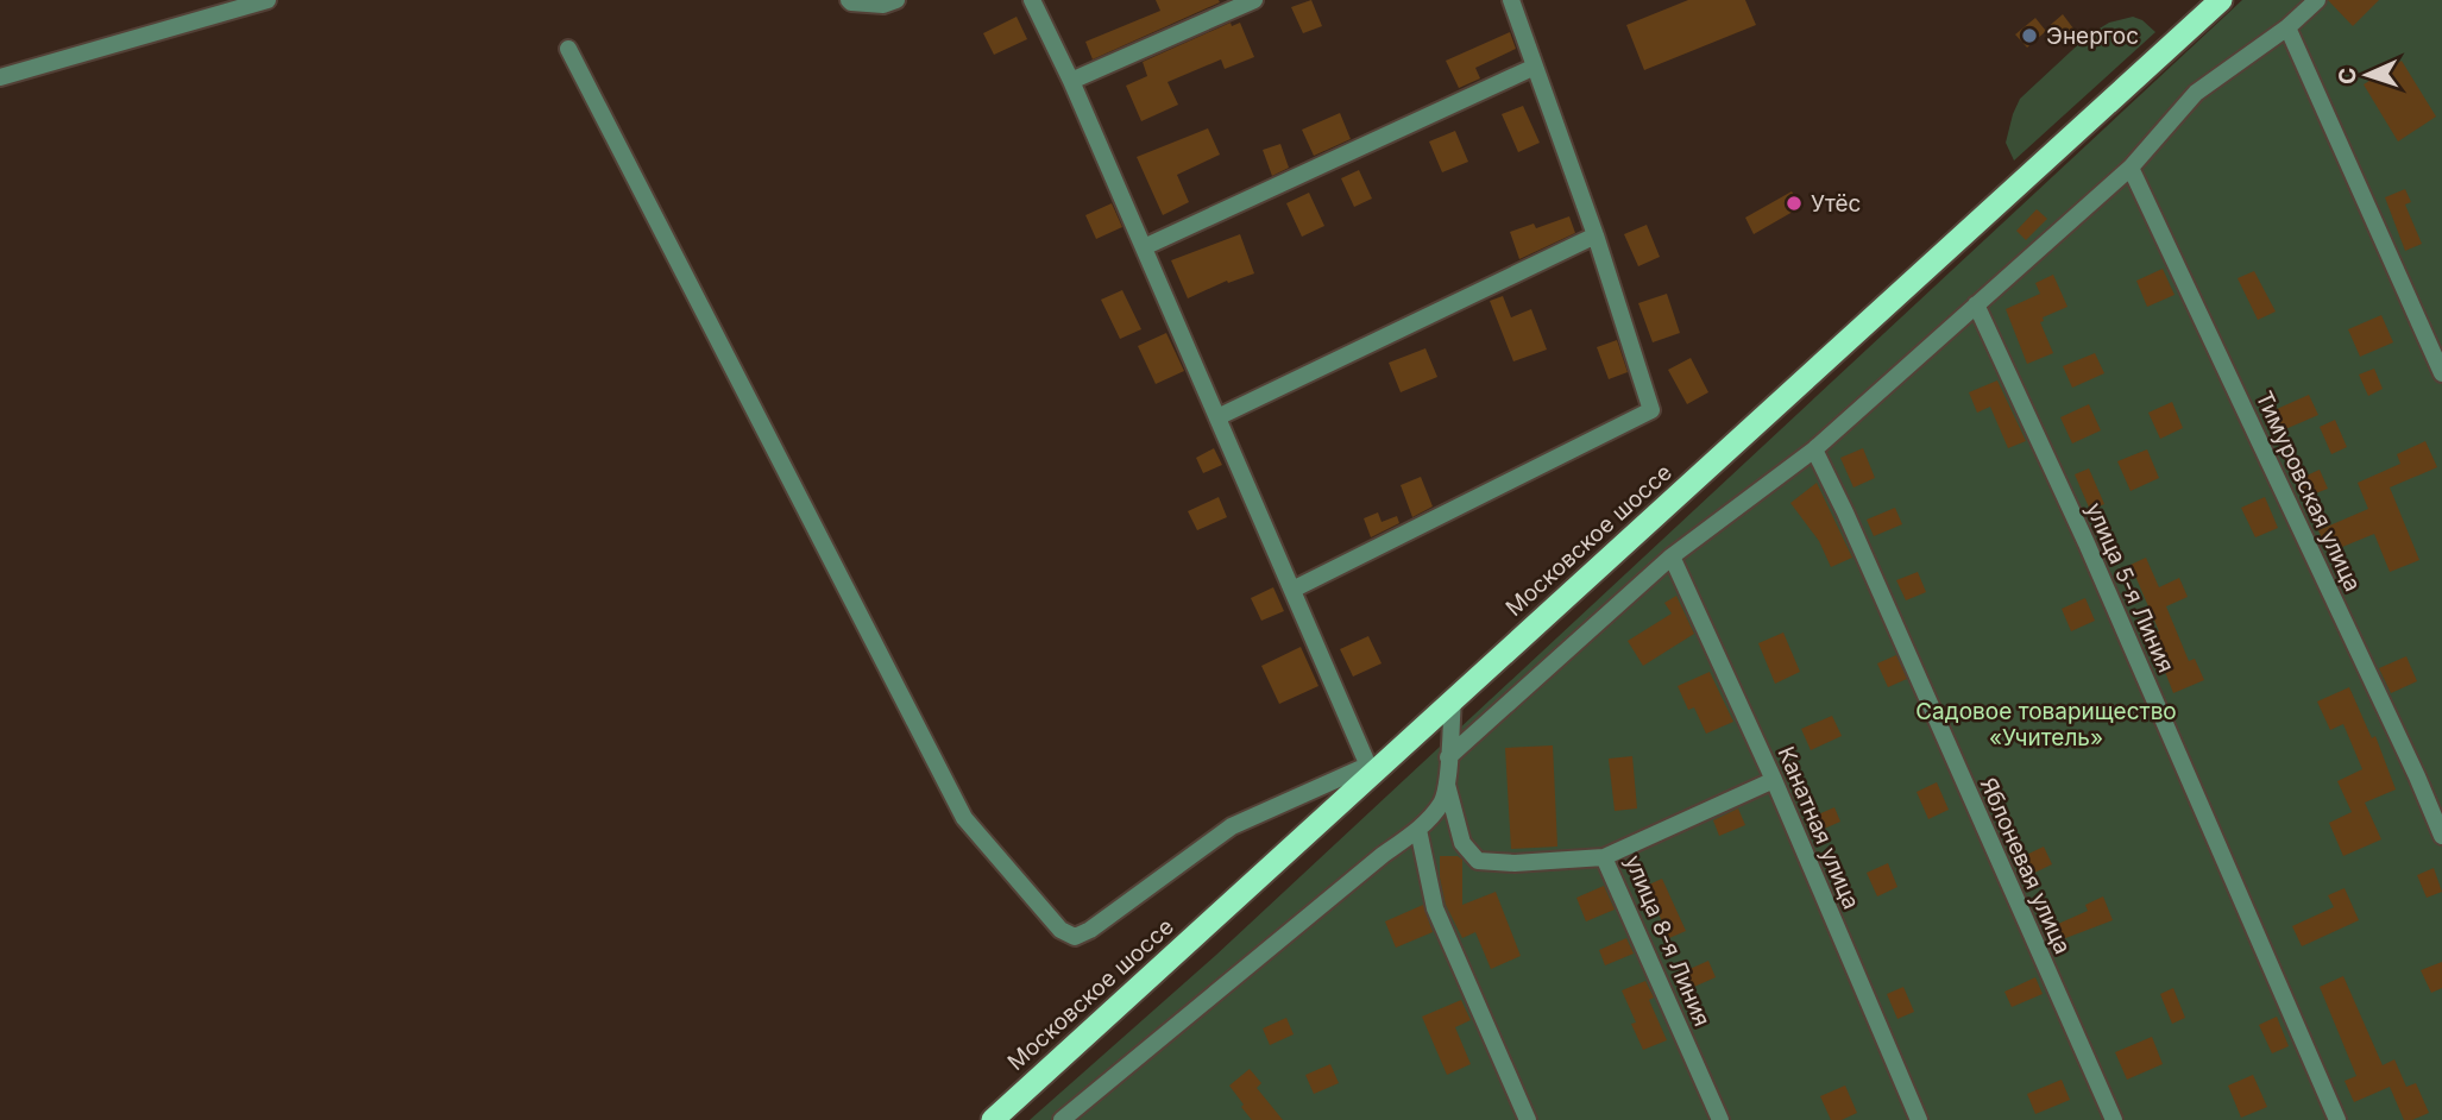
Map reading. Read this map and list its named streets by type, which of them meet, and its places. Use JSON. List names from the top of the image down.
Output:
{
  "streets": {
    "highway": ["Московское шоссе"],
    "street": [
      "Тимуровская улица",
      "улица 5-я Линия",
      "Канатная улица",
      "Яблоневая улица",
      "улица 8-я Линия"
    ]
  },
  "crossings": [
    ["Канатная улица", "улица 8-я Линия"]
  ],
  "parks": ["Садовое товарищество «Учитель»"],
  "places": ["Энергос", "Утёс"],
  "north": "left"
}
